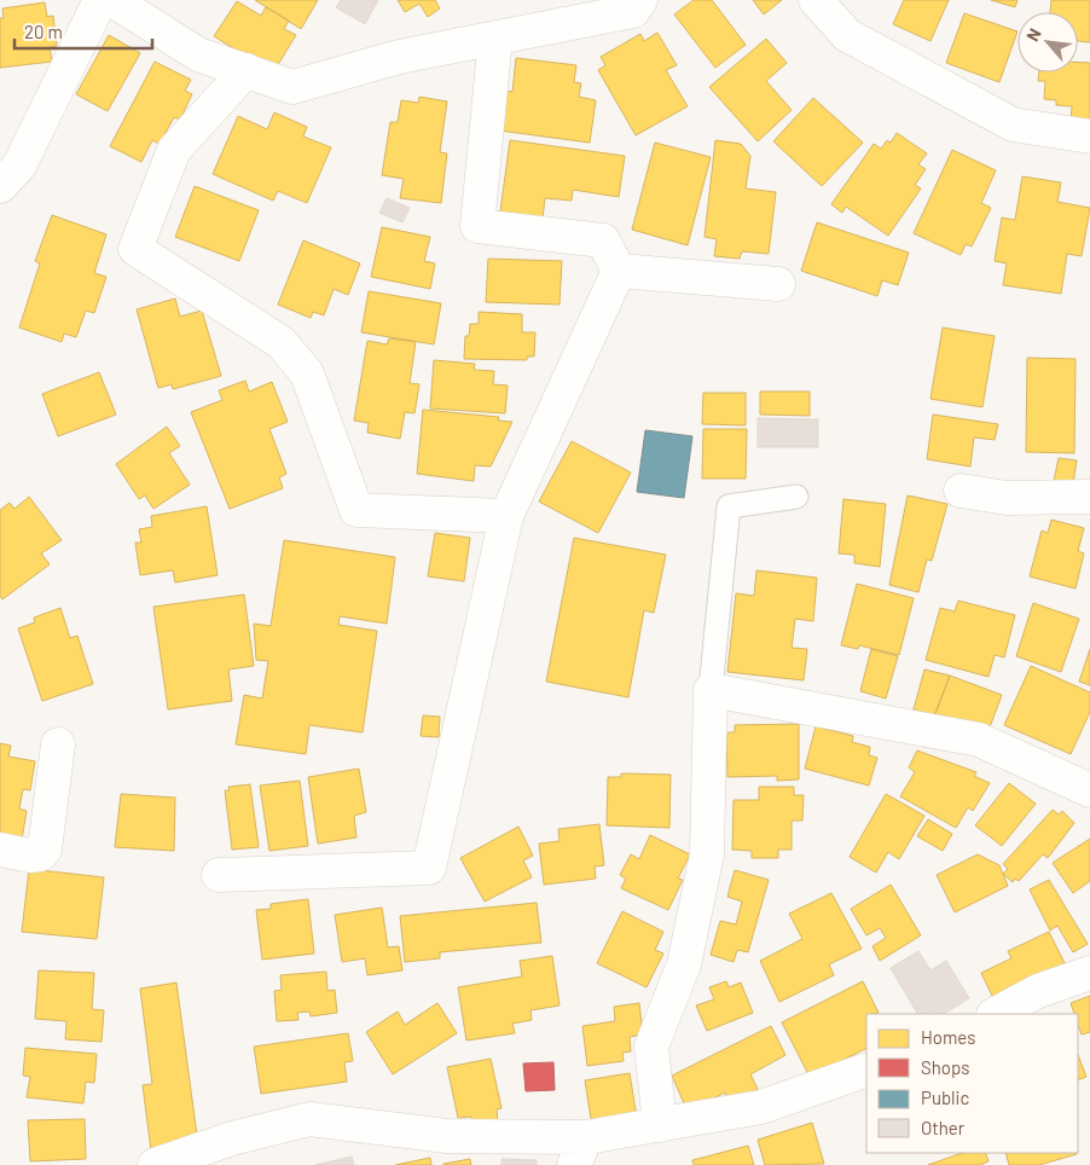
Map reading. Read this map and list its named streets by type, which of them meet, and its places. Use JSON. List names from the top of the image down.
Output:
{
  "legend": [
    "Homes",
    "Shops",
    "Public",
    "Other"
  ],
  "scale_bar": "20 m",
  "north": "top left"
}
